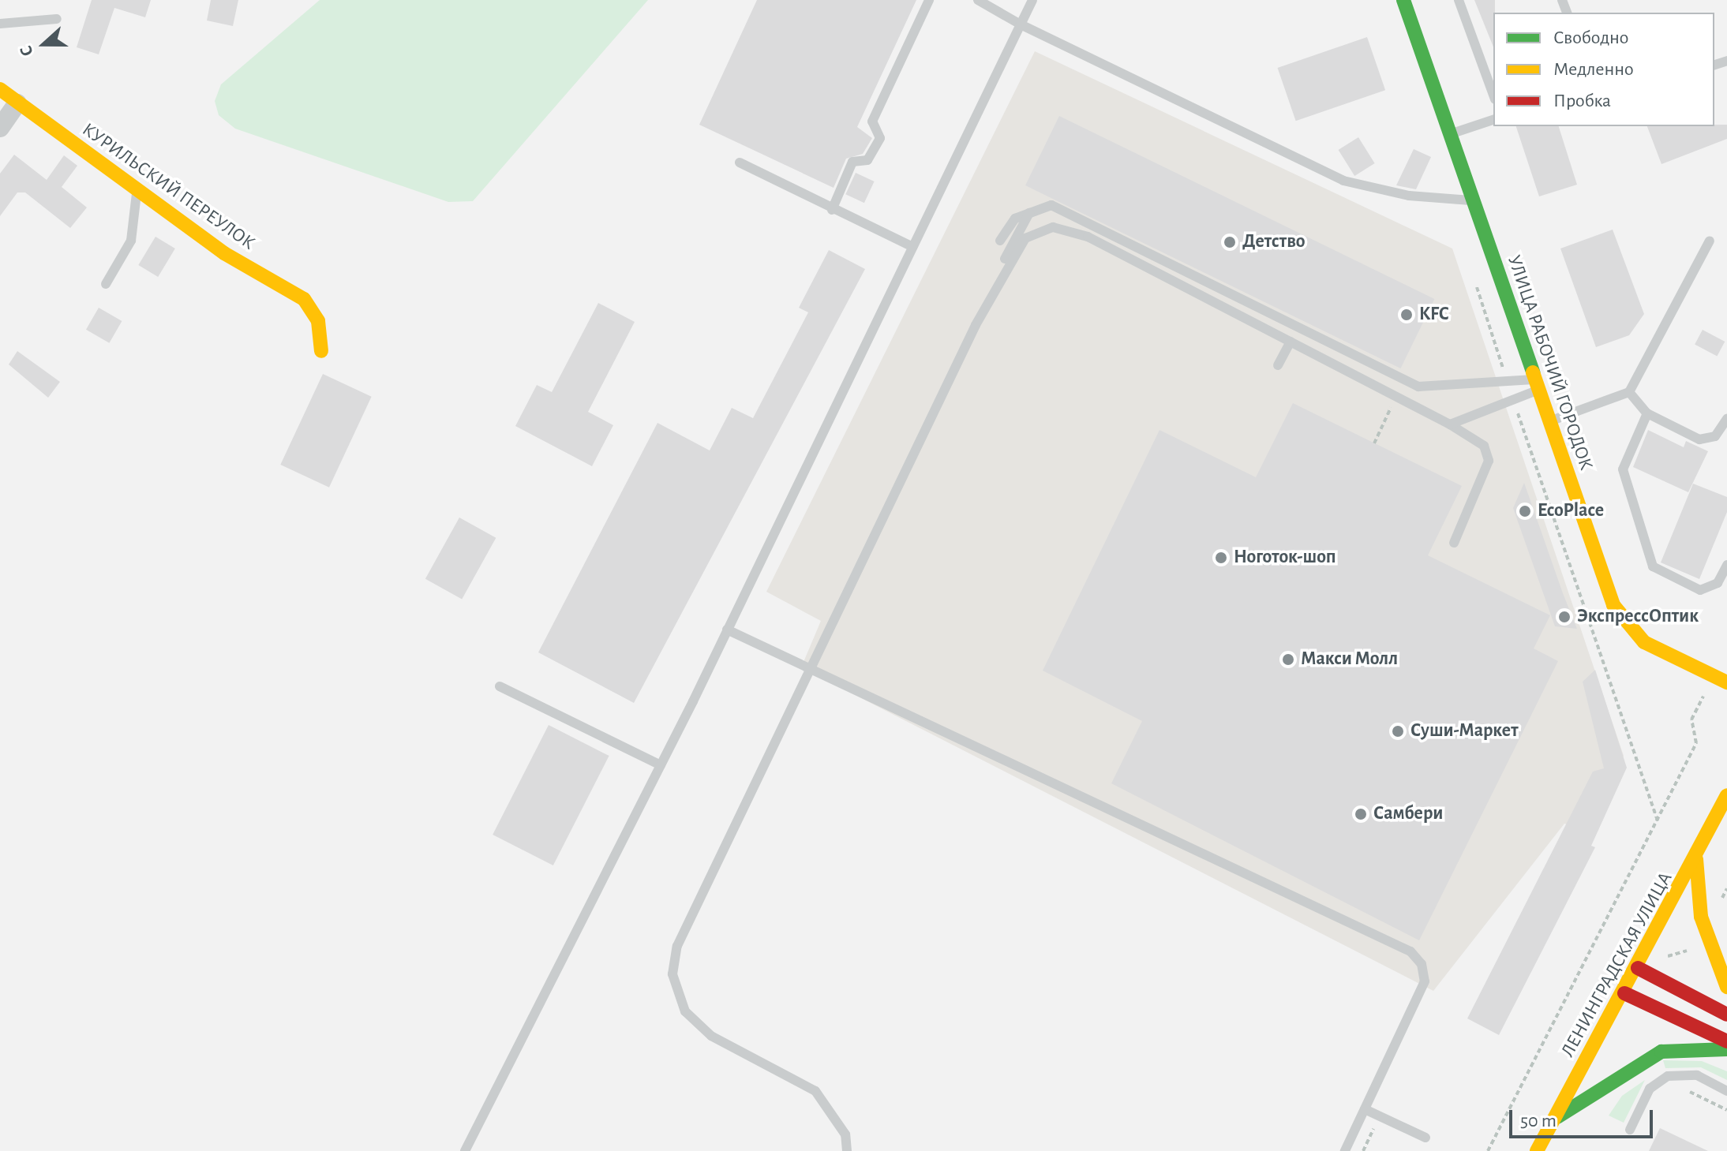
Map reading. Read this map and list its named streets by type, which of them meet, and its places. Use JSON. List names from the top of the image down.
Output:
{
  "streets": {
    "street": ["КУРИЛЬСКИЙ ПЕРЕУЛОК", "УЛИЦА РАБОЧИЙ ГОРОДОК", "ЛЕНИНГРАДСКАЯ УЛИЦА"]
  },
  "places": [
    "Детство",
    "KFC",
    "EcoPlace",
    "Ноготок-шоп",
    "ЭкспрессОптик",
    "Макси Молл",
    "Суши-Маркет",
    "Самбери"
  ],
  "legend": ["Свободно", "Медленно", "Пробка"],
  "scale_bar": "50 m",
  "north": "left"
}
